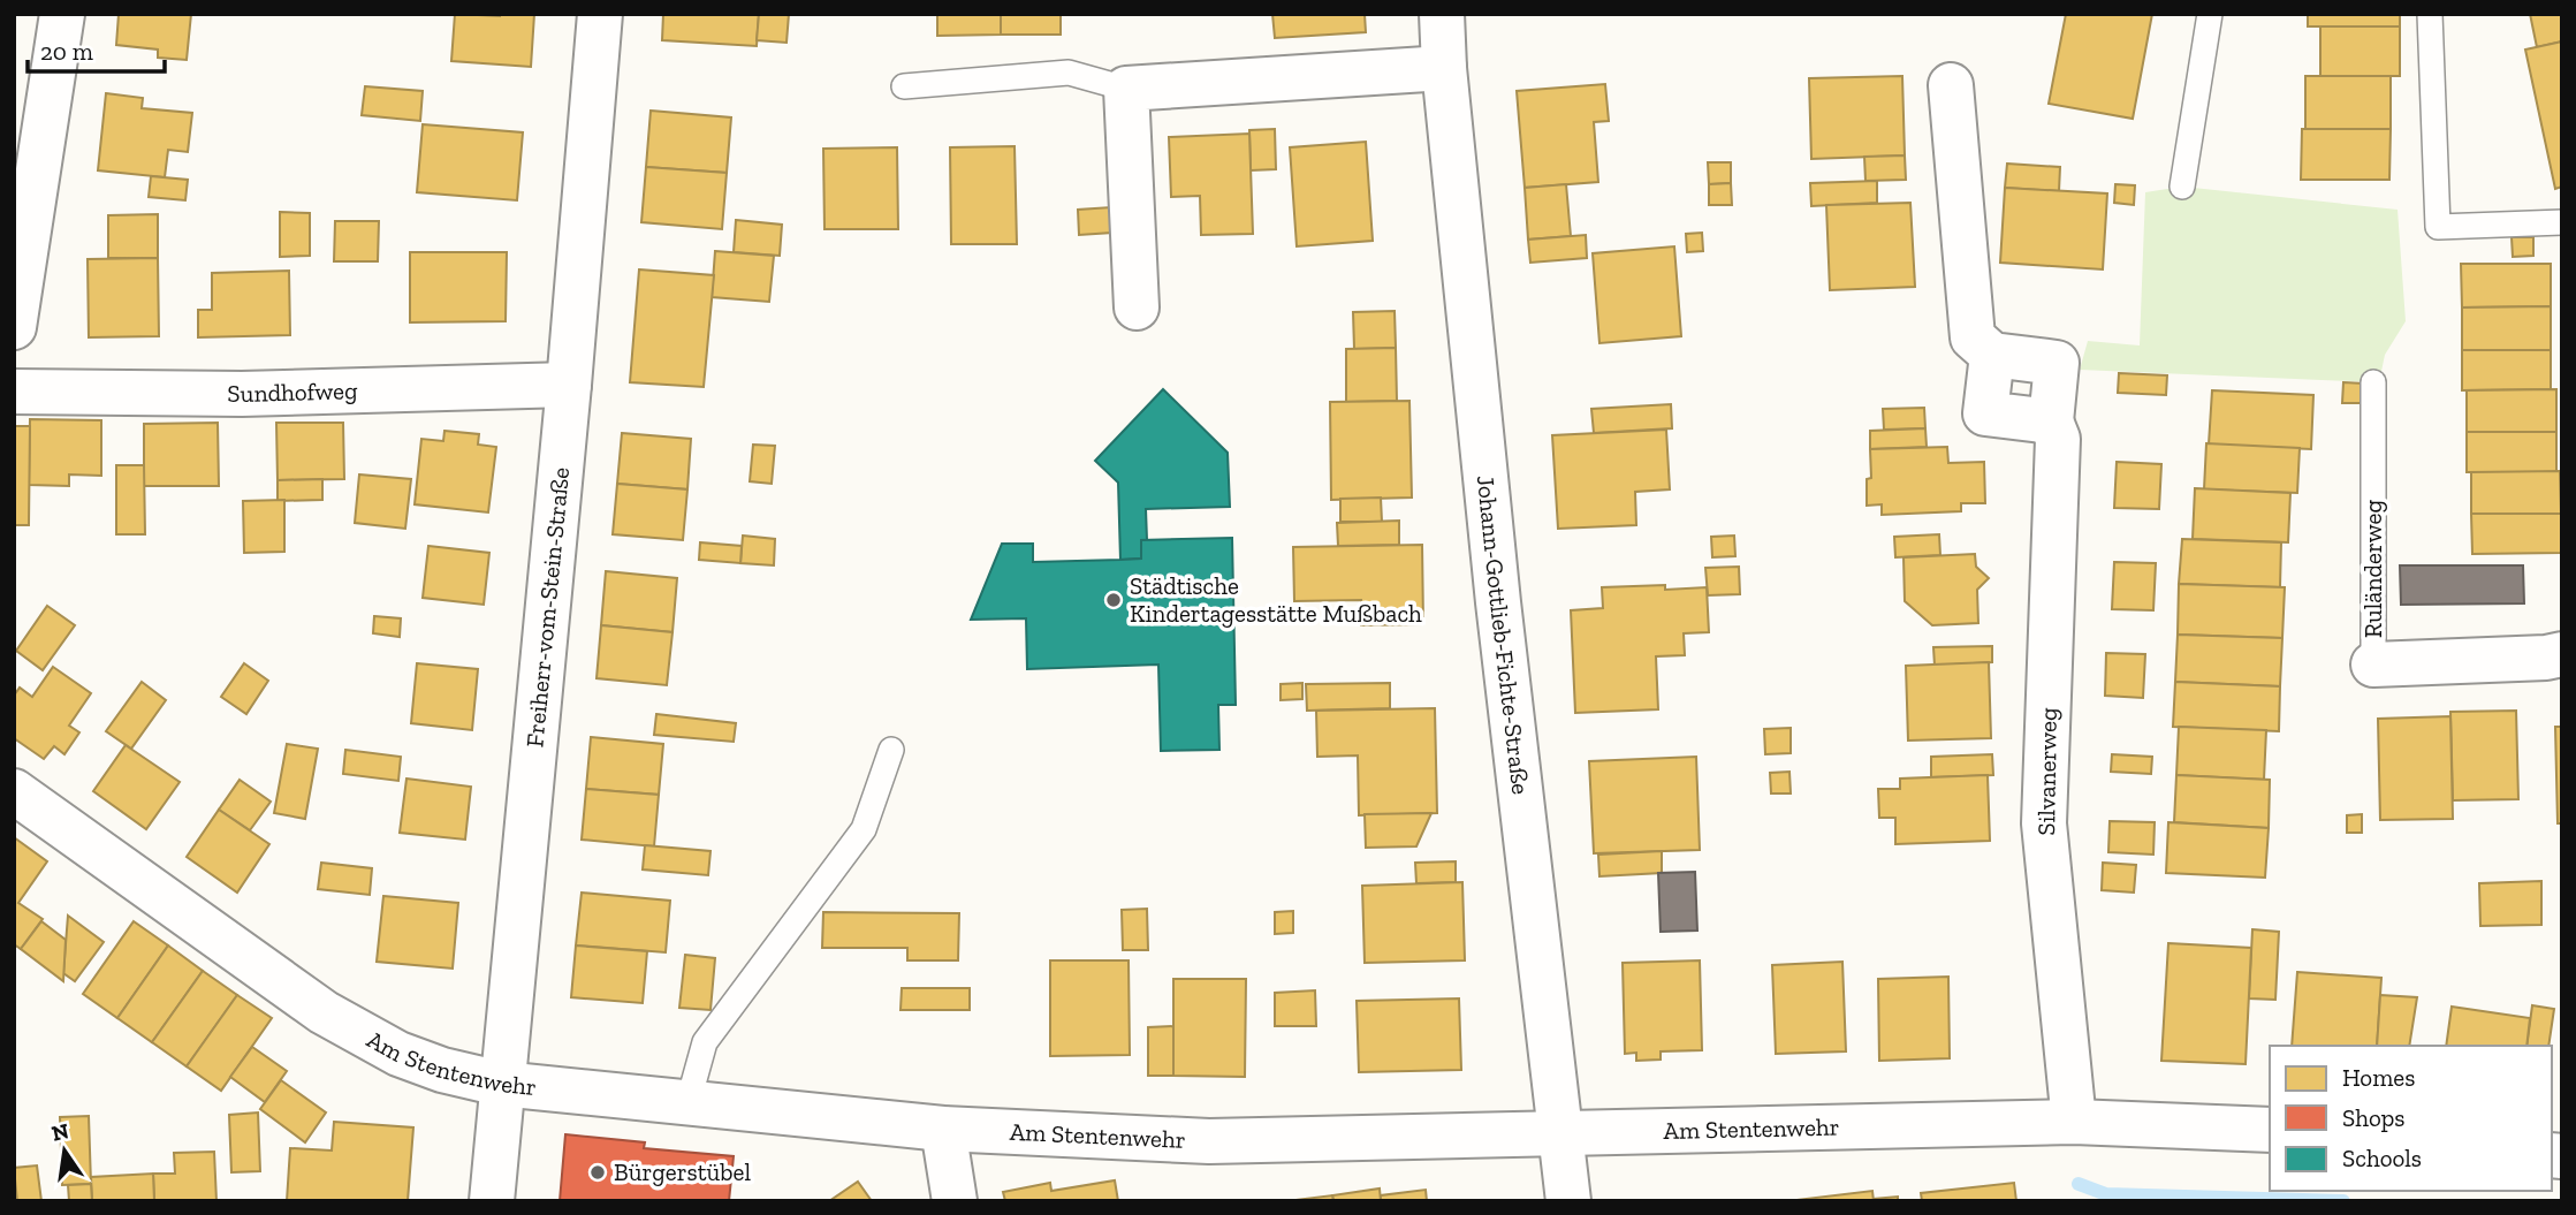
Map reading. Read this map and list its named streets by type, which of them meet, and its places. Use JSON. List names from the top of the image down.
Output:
{
  "streets": {
    "street": [
      "Sundhofweg",
      "Ruländerweg",
      "Freiherr-vom-Stein-Straße",
      "Johann-Gottlieb-Fichte-Straße",
      "Silvanerweg",
      "Am Stentenwehr"
    ]
  },
  "crossings": [
    ["Sundhofweg", "Freiherr-vom-Stein-Straße"],
    ["Freiherr-vom-Stein-Straße", "Am Stentenwehr"],
    ["Johann-Gottlieb-Fichte-Straße", "Am Stentenwehr"],
    ["Silvanerweg", "Am Stentenwehr"]
  ],
  "places": ["Städtische Kindertagesstätte Mußbach", "Bürgerstübel"],
  "legend": ["Homes", "Shops", "Schools"],
  "scale_bar": "20 m",
  "north": "top"
}
